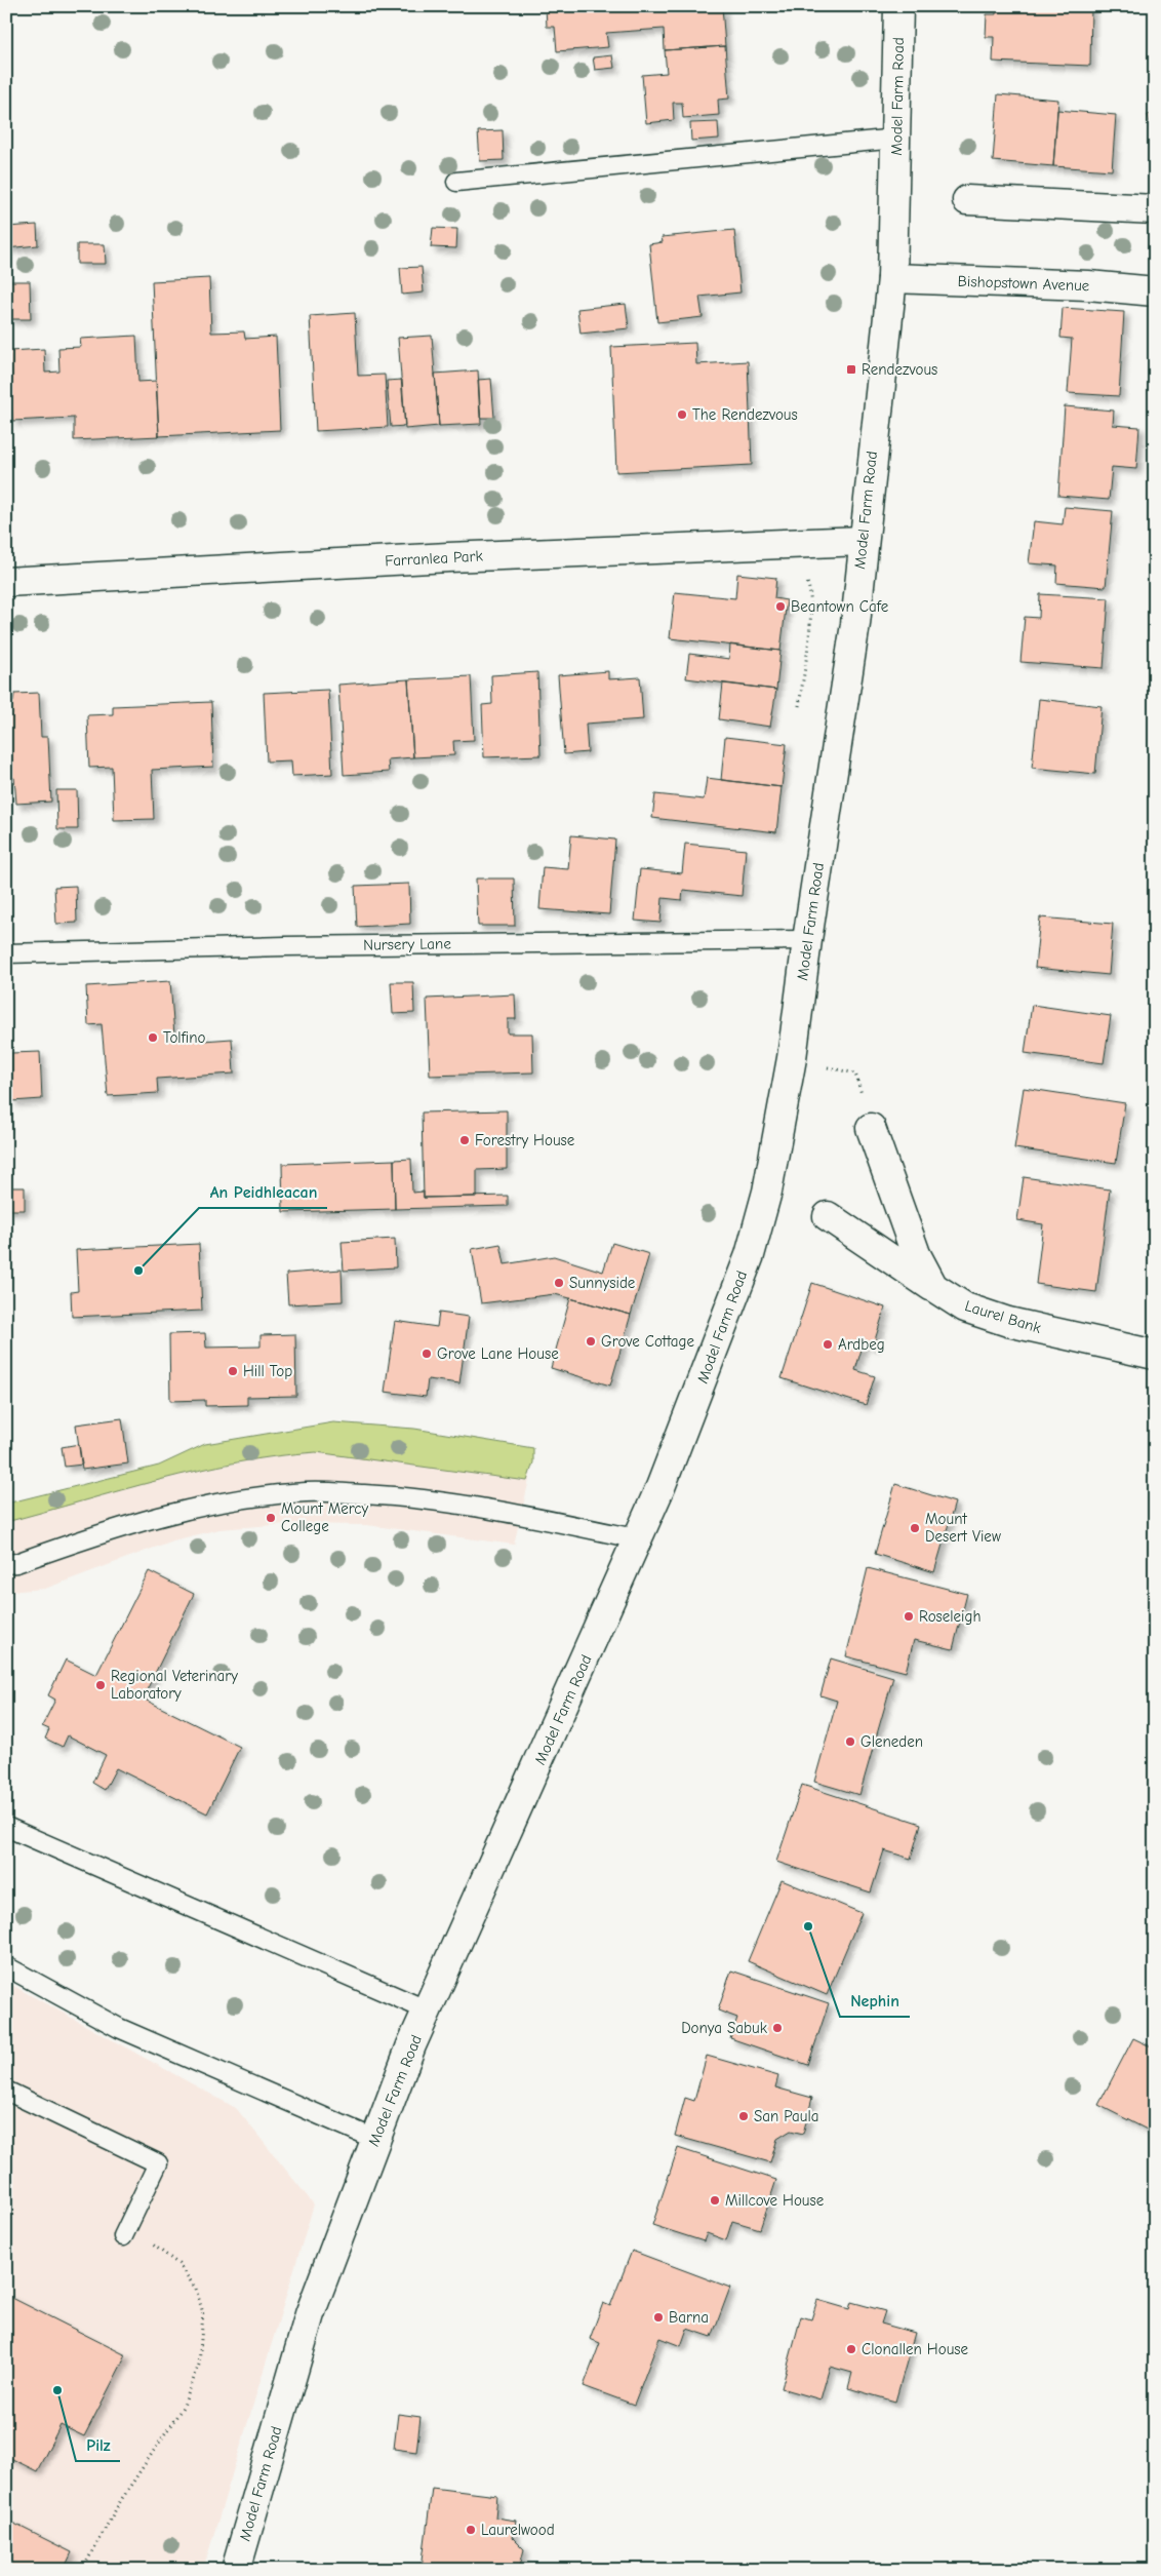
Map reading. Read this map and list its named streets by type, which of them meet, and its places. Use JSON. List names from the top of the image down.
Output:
{
  "streets": {
    "main road": [
      "Model Farm Road",
      "Bishopstown Avenue",
      "Farranlea Park",
      "Laurel Bank"
    ],
    "lane": ["Nursery Lane"]
  },
  "crossings": [
    ["Model Farm Road", "Bishopstown Avenue"],
    ["Model Farm Road", "Farranlea Park"],
    ["Model Farm Road", "Nursery Lane"]
  ],
  "places": {
    "transit": ["Rendezvous"],
    "other": [
      "The Rendezvous",
      "Beantown Cafe",
      "Tolfino",
      "Forestry House",
      "An Peidhleacan",
      "Sunnyside",
      "Grove Cottage",
      "Ardbeg",
      "Grove Lane House",
      "Hill Top",
      "Mount Mercy College",
      "Mount Desert View",
      "Roseleigh",
      "Regional Veterinary Laboratory",
      "Gleneden",
      "Nephin",
      "Donya Sabuk",
      "San Paula",
      "Millcove House",
      "Barna",
      "Clonallen House",
      "Pilz",
      "Laurelwood"
    ]
  }
}
